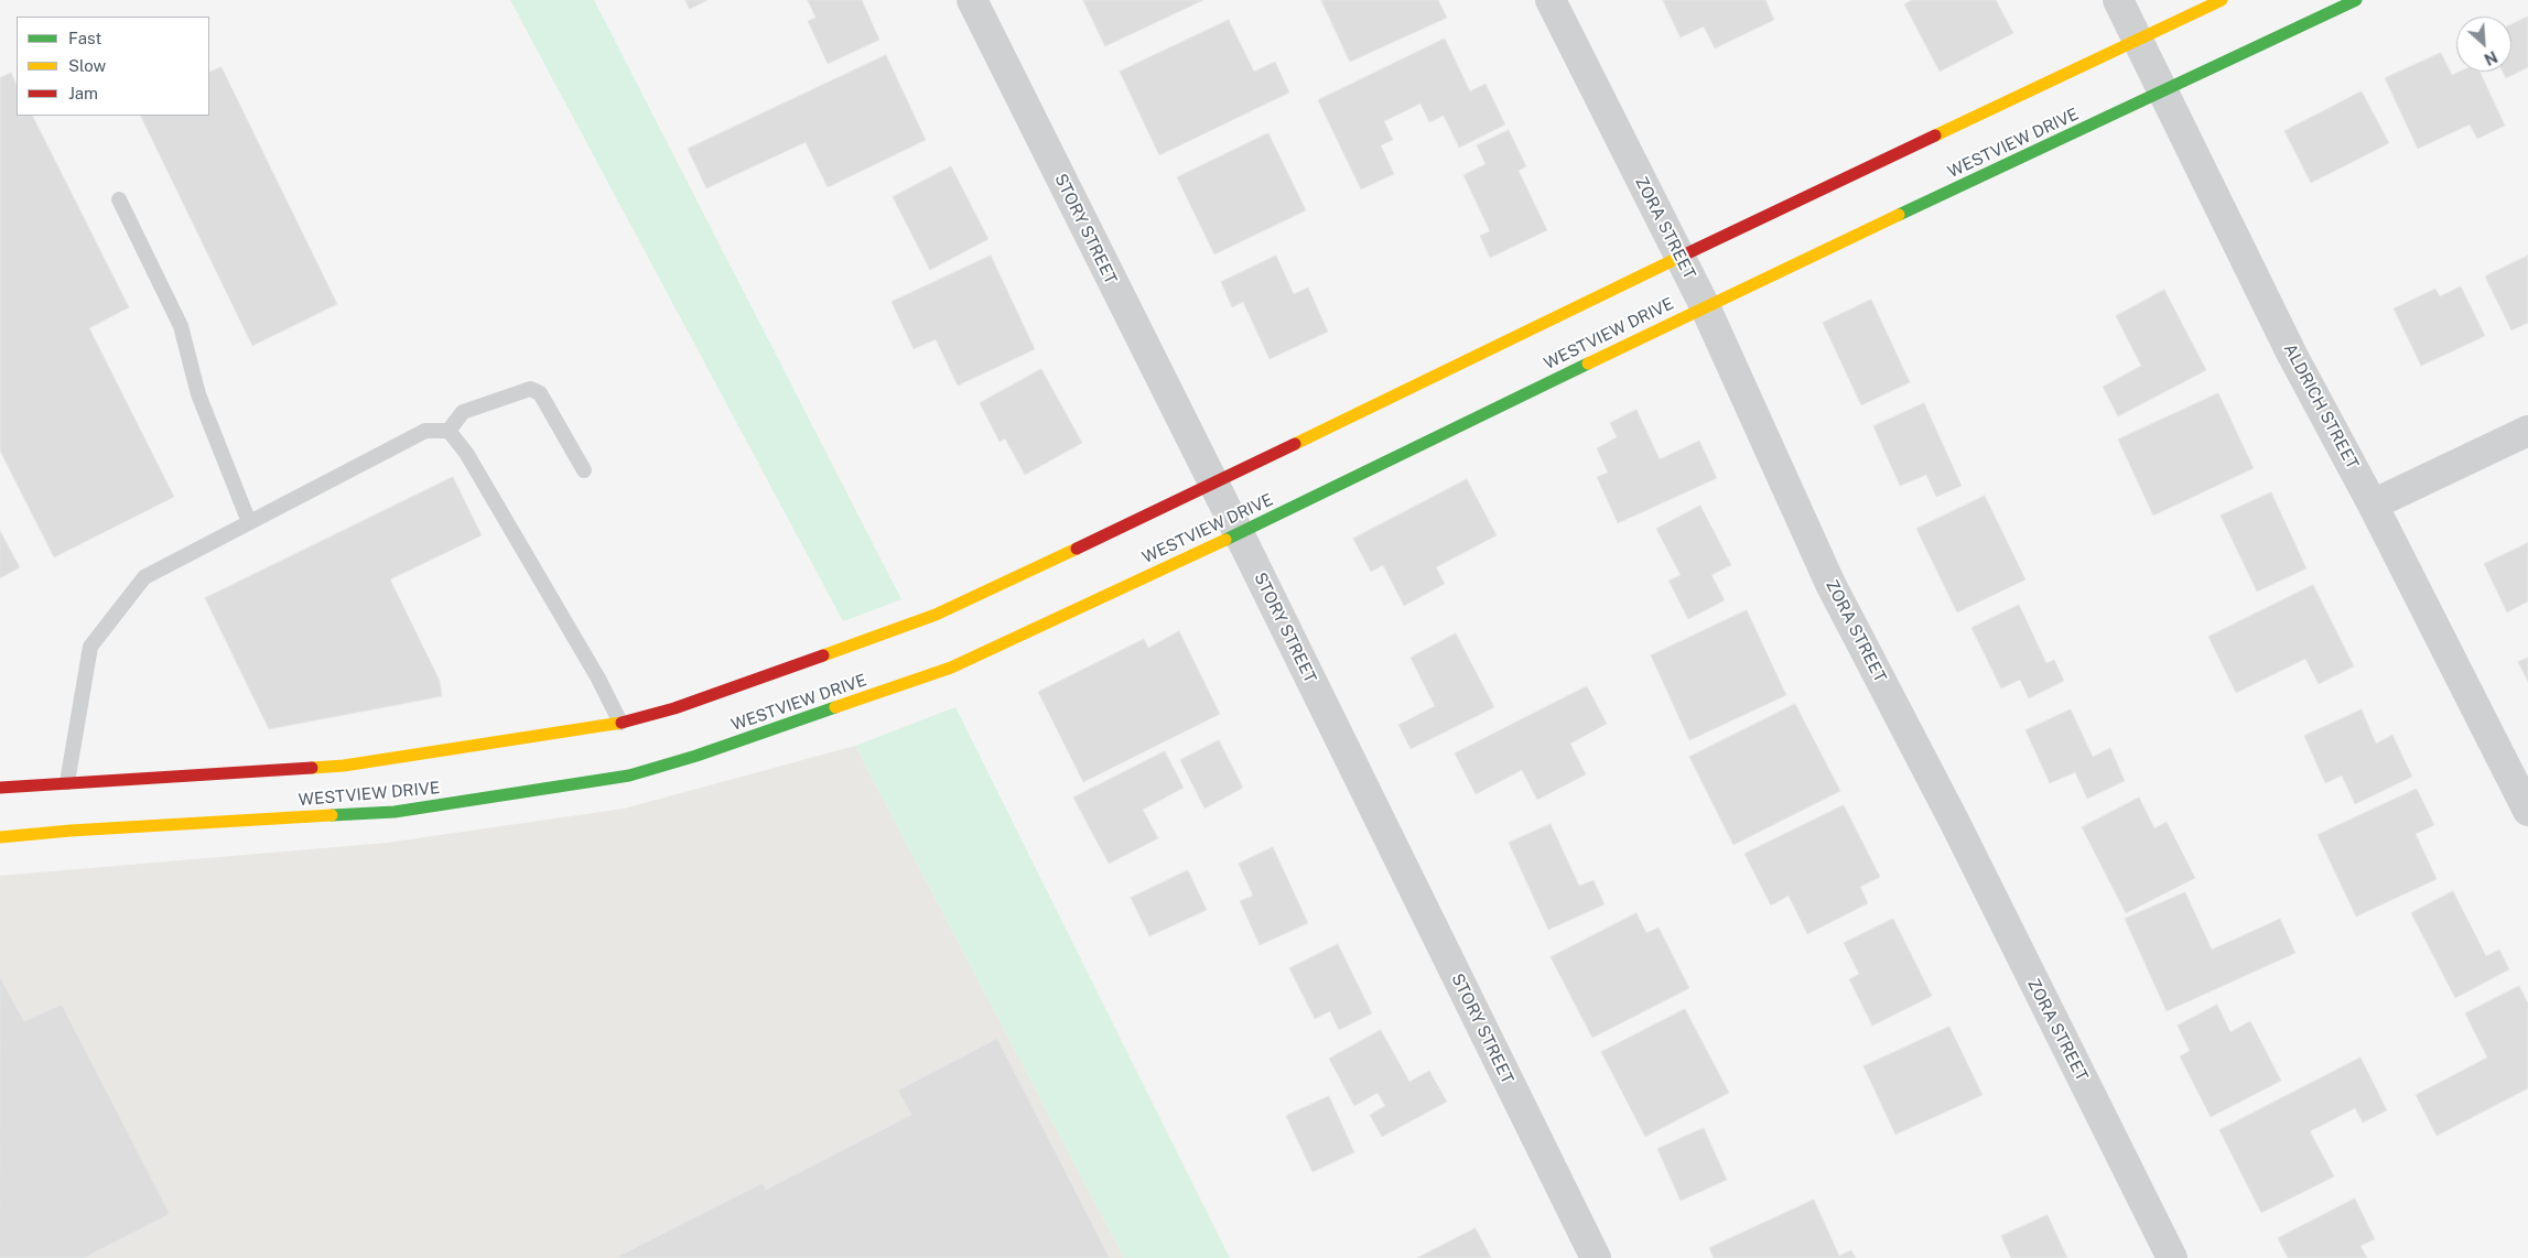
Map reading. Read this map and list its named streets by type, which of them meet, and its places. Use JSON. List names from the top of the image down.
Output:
{
  "streets": {
    "main road": ["WESTVIEW DRIVE"],
    "street": ["ZORA STREET", "STORY STREET", "ALDRICH STREET"]
  },
  "crossings": [
    ["WESTVIEW DRIVE", "ZORA STREET"],
    ["WESTVIEW DRIVE", "STORY STREET"],
    ["WESTVIEW DRIVE", "ALDRICH STREET"]
  ],
  "legend": ["Fast", "Slow", "Jam"],
  "north": "bottom right"
}
